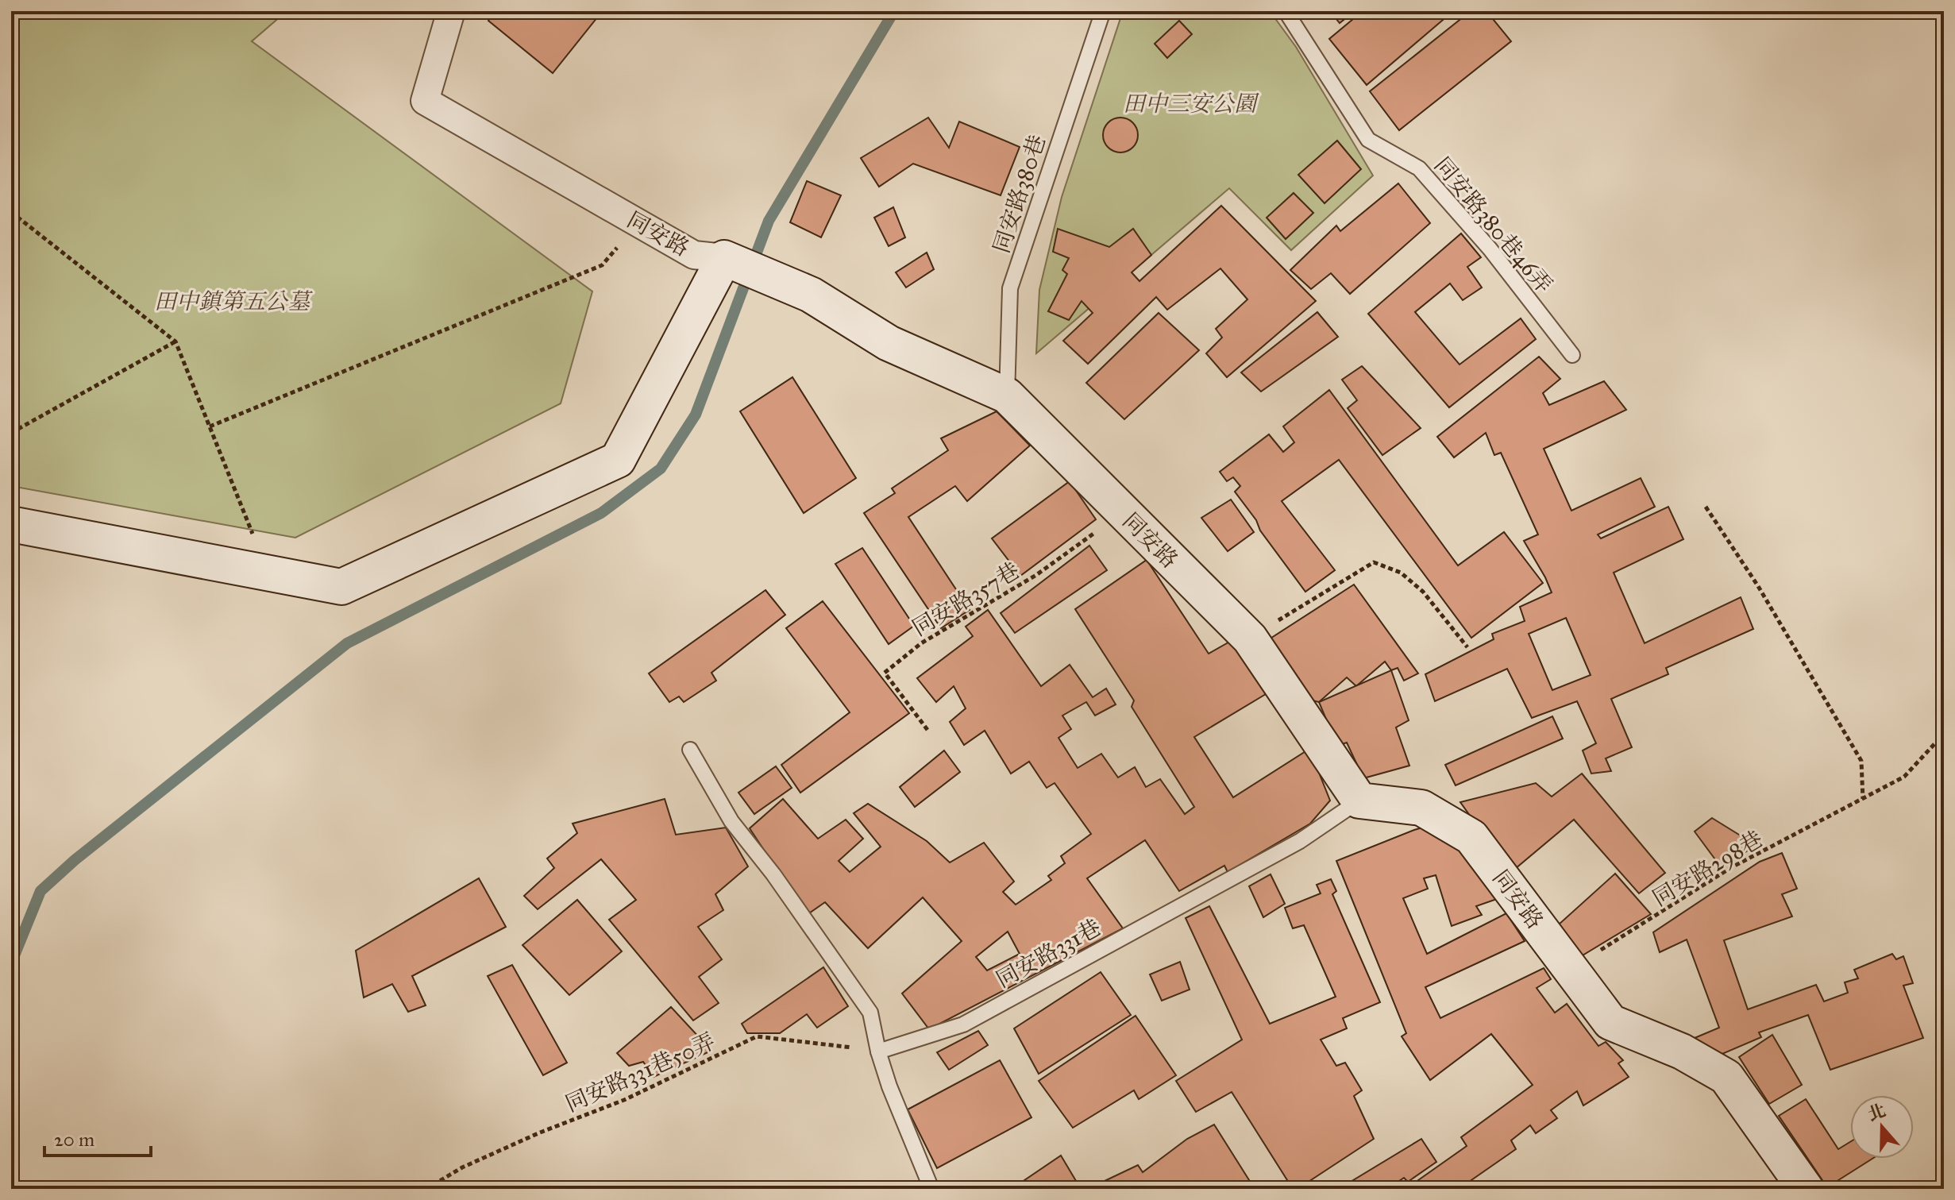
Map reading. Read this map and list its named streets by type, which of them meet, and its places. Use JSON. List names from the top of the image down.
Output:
{
  "streets": {
    "street": ["同安路"],
    "lane": ["同安路380巷", "同安路380巷46弄", "同安路331巷"],
    "path": ["同安路357巷", "同安路298巷", "同安路331巷50弄"]
  },
  "crossings": [
    ["同安路380巷", "同安路"],
    ["同安路", "同安路357巷"],
    ["同安路", "同安路298巷"],
    ["同安路", "同安路331巷"],
    ["同安路331巷", "同安路331巷50弄"]
  ],
  "parks": ["田中三安公園", "田中鎮第五公墓"],
  "scale_bar": "20 m",
  "north": "top"
}
